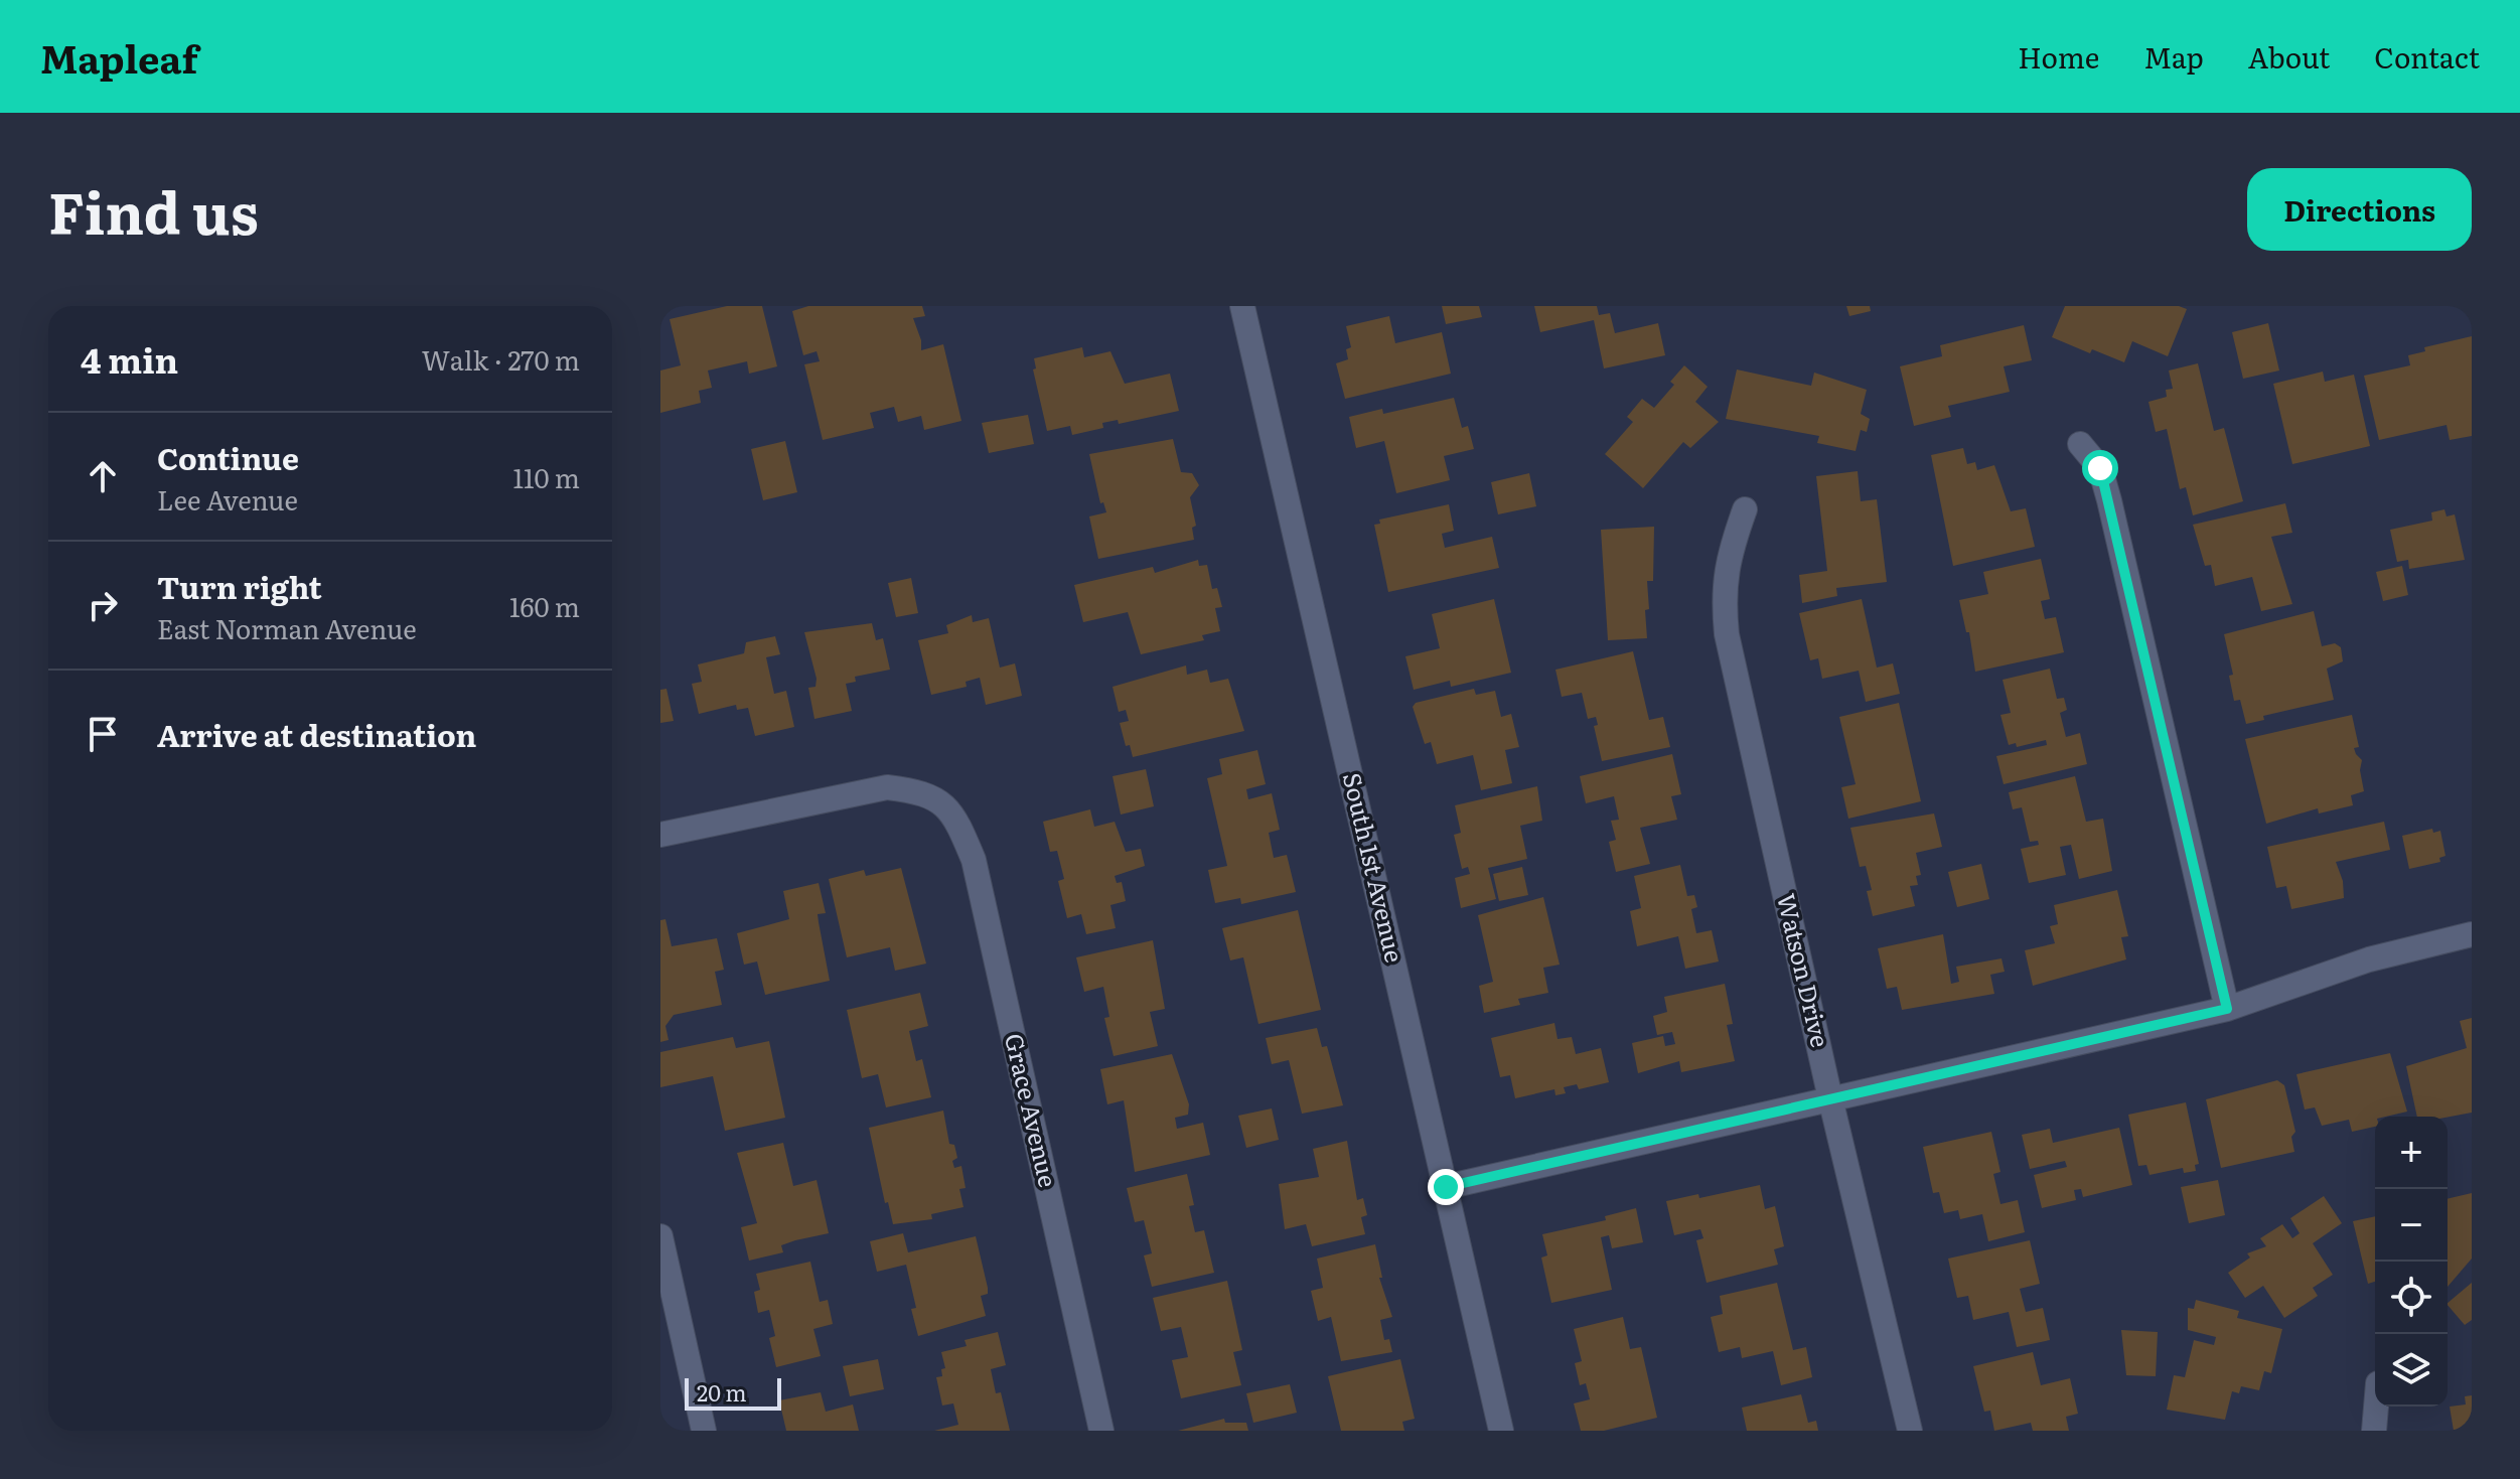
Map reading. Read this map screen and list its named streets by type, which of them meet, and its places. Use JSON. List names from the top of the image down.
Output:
{
  "streets": {
    "street": ["South 1st Avenue", "Watson Drive", "Grace Avenue"]
  },
  "scale_bar": "20 m",
  "page": {
    "header": "Mapleaf",
    "nav": [
      "Home",
      "Map",
      "About",
      "Contact"
    ],
    "title": "Find us",
    "buttons": "Directions",
    "heading": ["4 min", "Walk · 270 m"],
    "list": [
      ["Continue", "Lee Avenue", "110 m"],
      ["Turn right", "East Norman Avenue", "160 m"],
      "Arrive at destination"
    ],
    "map_buttons": ["+", "−"],
    "scale": "20 m"
  }
}
